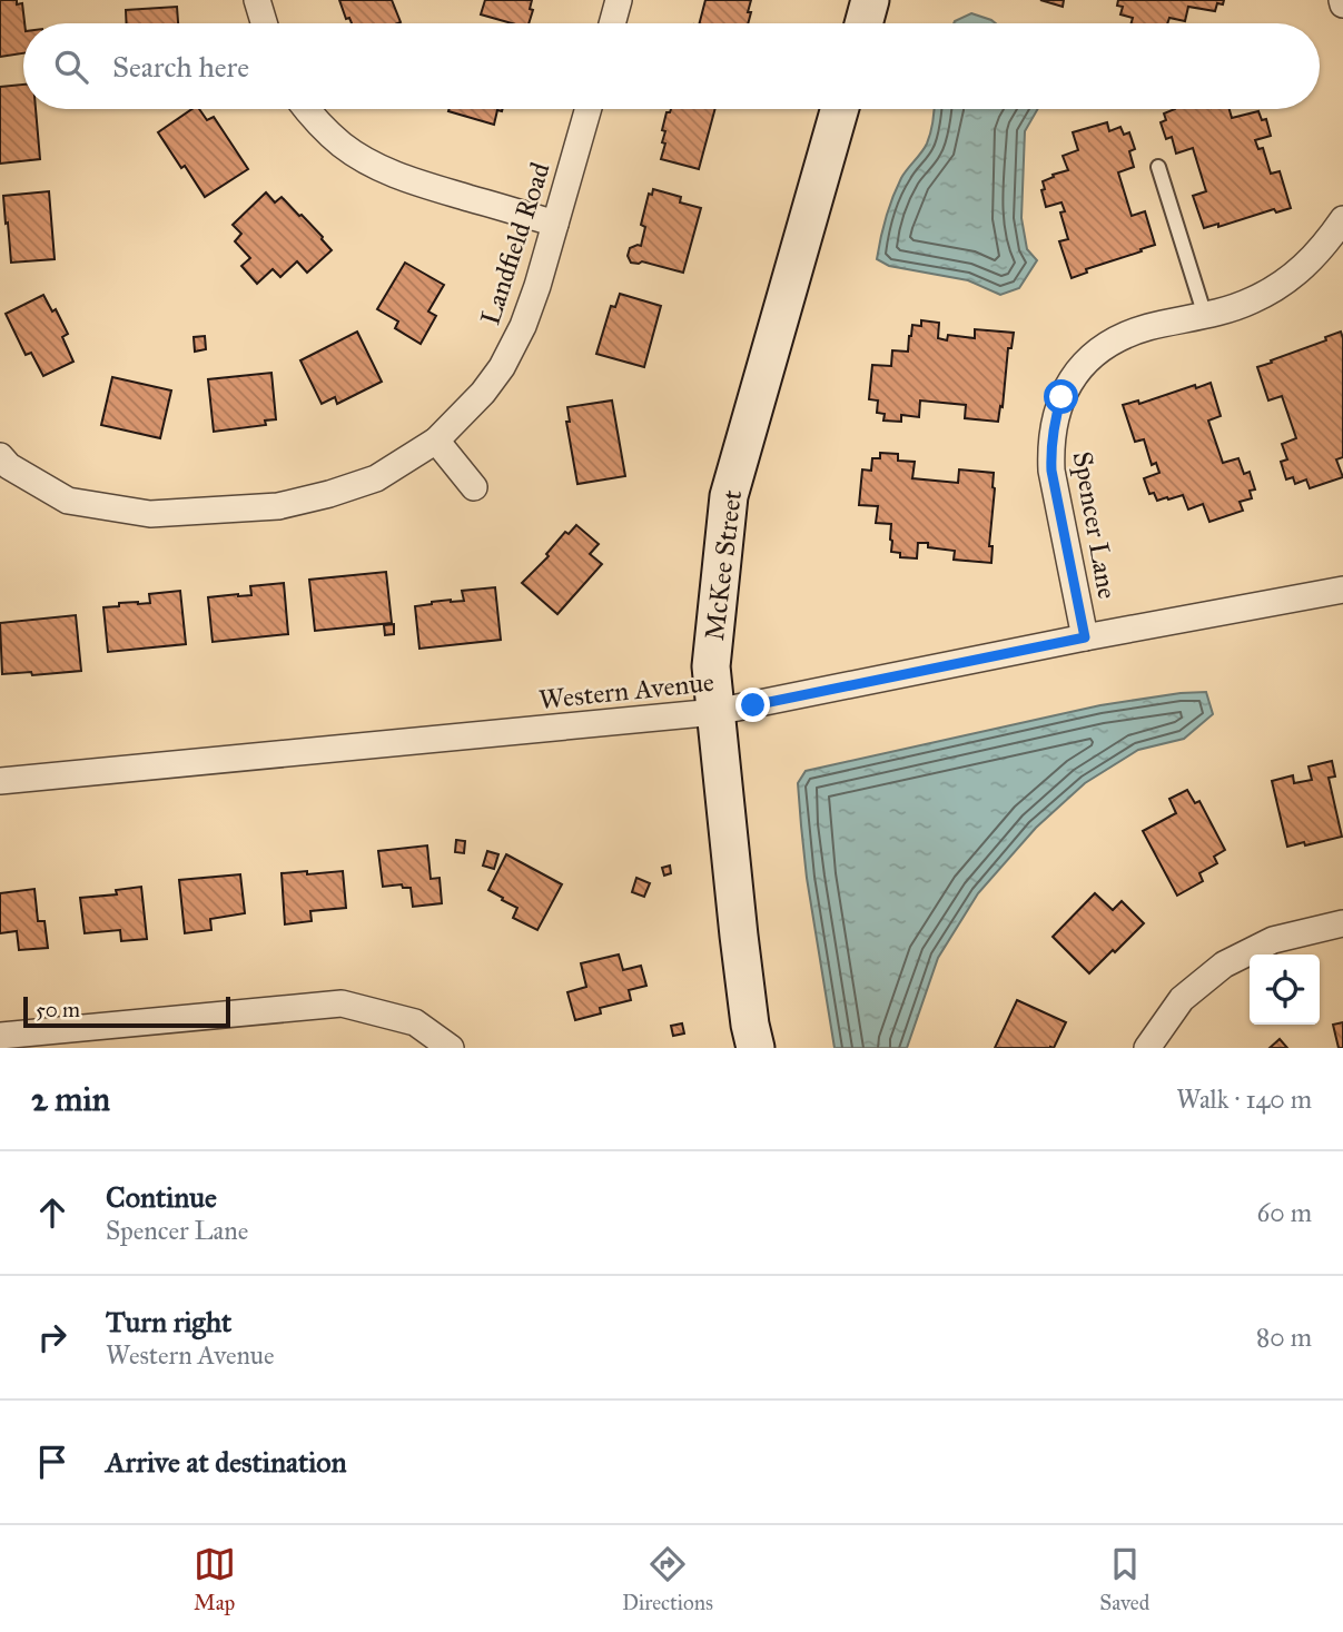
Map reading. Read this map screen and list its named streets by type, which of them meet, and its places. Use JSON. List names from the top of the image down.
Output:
{
  "streets": {
    "street": [
      "Landfield Road",
      "Spencer Lane",
      "McKee Street",
      "Western Avenue"
    ]
  },
  "crossings": [
    ["Spencer Lane", "Western Avenue"],
    ["McKee Street", "Western Avenue"]
  ],
  "scale_bar": "50 m",
  "page": {
    "search": "Search here",
    "scale": "50 m",
    "heading": ["2 min", "Walk · 140 m"],
    "list": [
      ["Continue", "Spencer Lane", "60 m"],
      ["Turn right", "Western Avenue", "80 m"],
      "Arrive at destination"
    ],
    "nav": ["Map", "Directions", "Saved"]
  }
}
